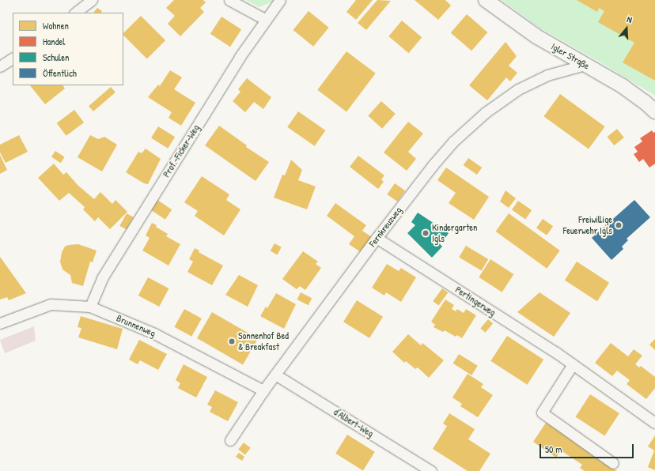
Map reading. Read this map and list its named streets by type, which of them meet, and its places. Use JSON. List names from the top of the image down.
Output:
{
  "streets": {
    "main road": ["Igler Straße"],
    "street": [
      "Prof.-Ficker-Weg",
      "Fernkreuzweg",
      "Pertingerweg",
      "Brunnenweg",
      "d'Albert-Weg"
    ]
  },
  "crossings": [
    ["Igler Straße", "Fernkreuzweg"],
    ["Prof.-Ficker-Weg", "Brunnenweg"],
    ["Fernkreuzweg", "Pertingerweg"],
    ["Fernkreuzweg", "Brunnenweg"],
    ["Fernkreuzweg", "d'Albert-Weg"]
  ],
  "places": ["Freiwillige Feuerwehr Igls", "Kindergarten Igls", "Sonnenhof Bed & Breakfast"],
  "legend": [
    "Wohnen",
    "Handel",
    "Schulen",
    "Öffentlich"
  ],
  "scale_bar": "50 m",
  "north": "top"
}
